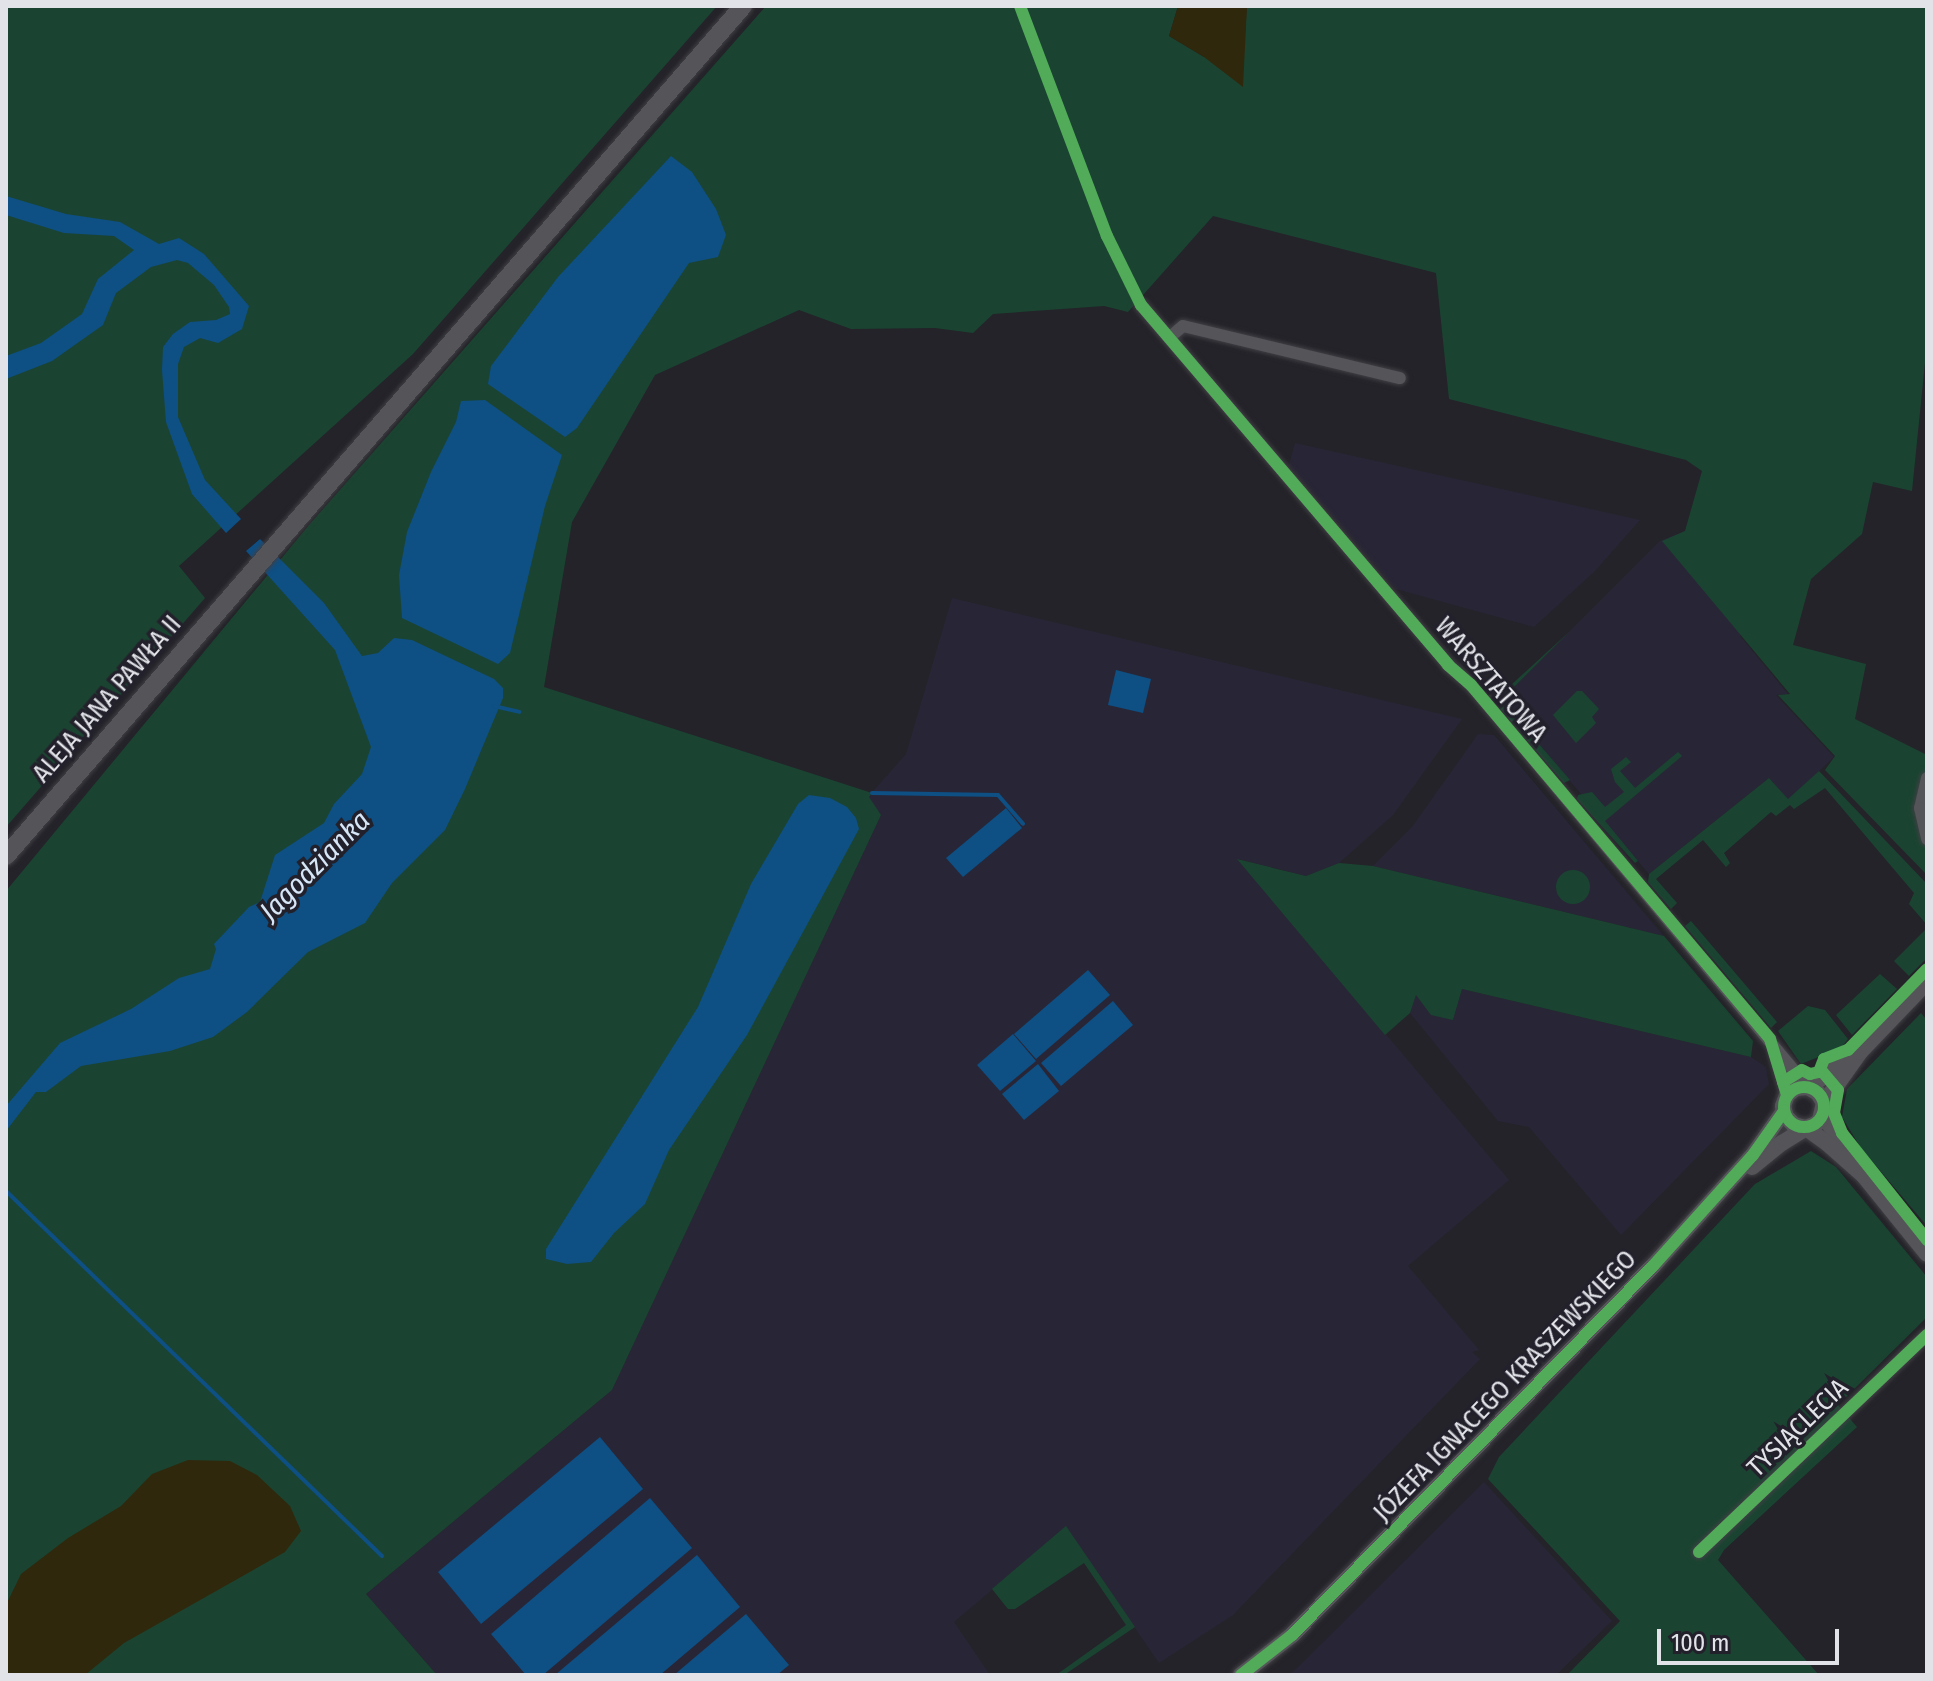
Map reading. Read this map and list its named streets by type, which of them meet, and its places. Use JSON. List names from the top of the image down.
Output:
{
  "streets": {
    "main road": ["ALEJA JANA PAWŁA II"],
    "street": ["WARSZTATOWA", "JÓZEFA IGNACEGO KRASZEWSKIEGO", "TYSIĄCLECIA"]
  },
  "crossings": [
    ["WARSZTATOWA", "JÓZEFA IGNACEGO KRASZEWSKIEGO"]
  ],
  "water": ["Jagodzianka"],
  "scale_bar": "100 m"
}
